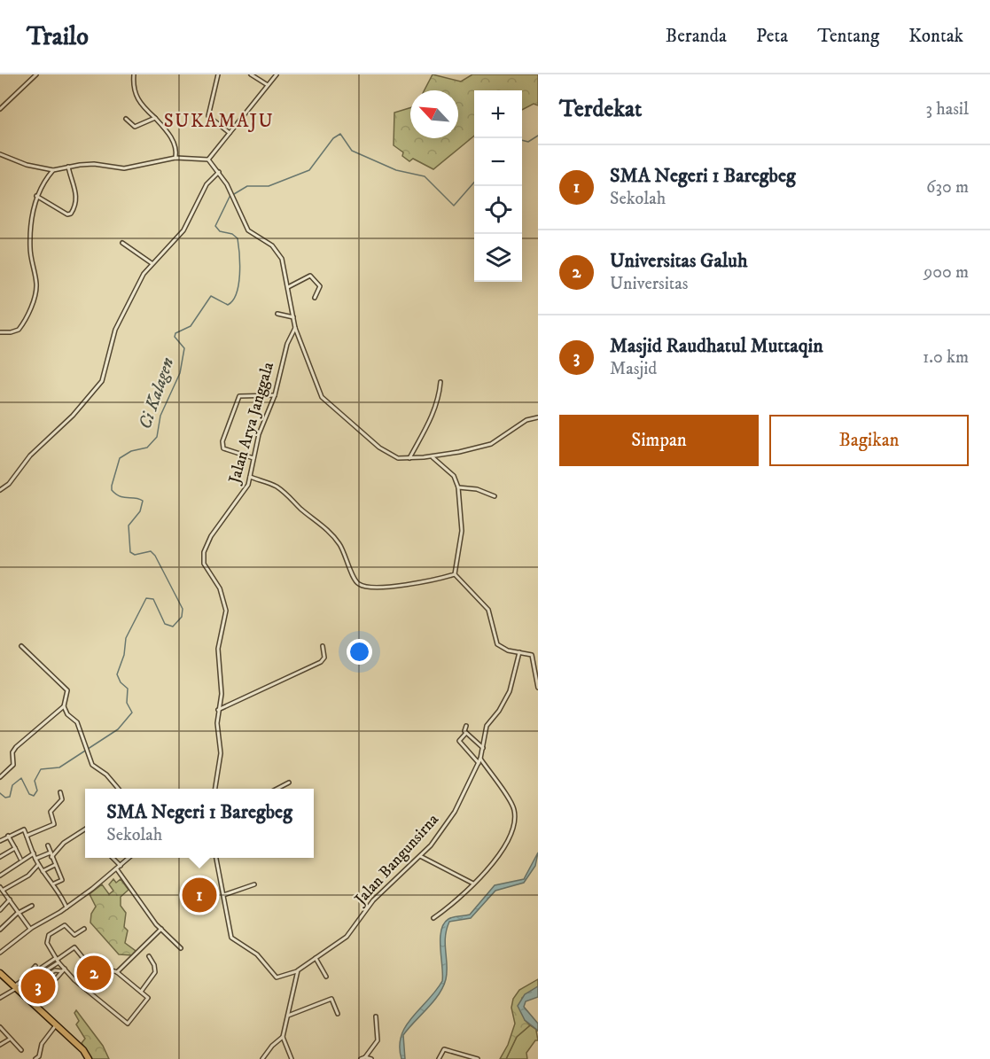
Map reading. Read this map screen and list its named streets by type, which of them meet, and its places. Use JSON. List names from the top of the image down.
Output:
{
  "streets": {
    "street": ["Jalan Arya Janggala", "Jalan Bangunsirna"]
  },
  "districts": ["SUKAMAJU"],
  "water": ["Ci Kalagen"],
  "north": "top left",
  "page": {
    "header": "Trailo",
    "nav": [
      "Beranda",
      "Peta",
      "Tentang",
      "Kontak"
    ],
    "heading": ["Terdekat", "3 hasil"],
    "map_buttons": ["+", "−"],
    "list": [
      {
        "mark": "1",
        "name": "SMA Negeri 1 Baregbeg",
        "note": "Sekolah",
        "value": "630 m"
      },
      {
        "mark": "2",
        "name": "Universitas Galuh",
        "note": "Universitas",
        "value": "900 m"
      },
      {
        "mark": "3",
        "name": "Masjid Raudhatul Muttaqin",
        "note": "Masjid",
        "value": "1.0 km"
      }
    ],
    "buttons": ["Simpan", "Bagikan"],
    "popup": ["SMA Negeri 1 Baregbeg", "Sekolah"],
    "pins": ["1", "2", "3"]
  }
}
